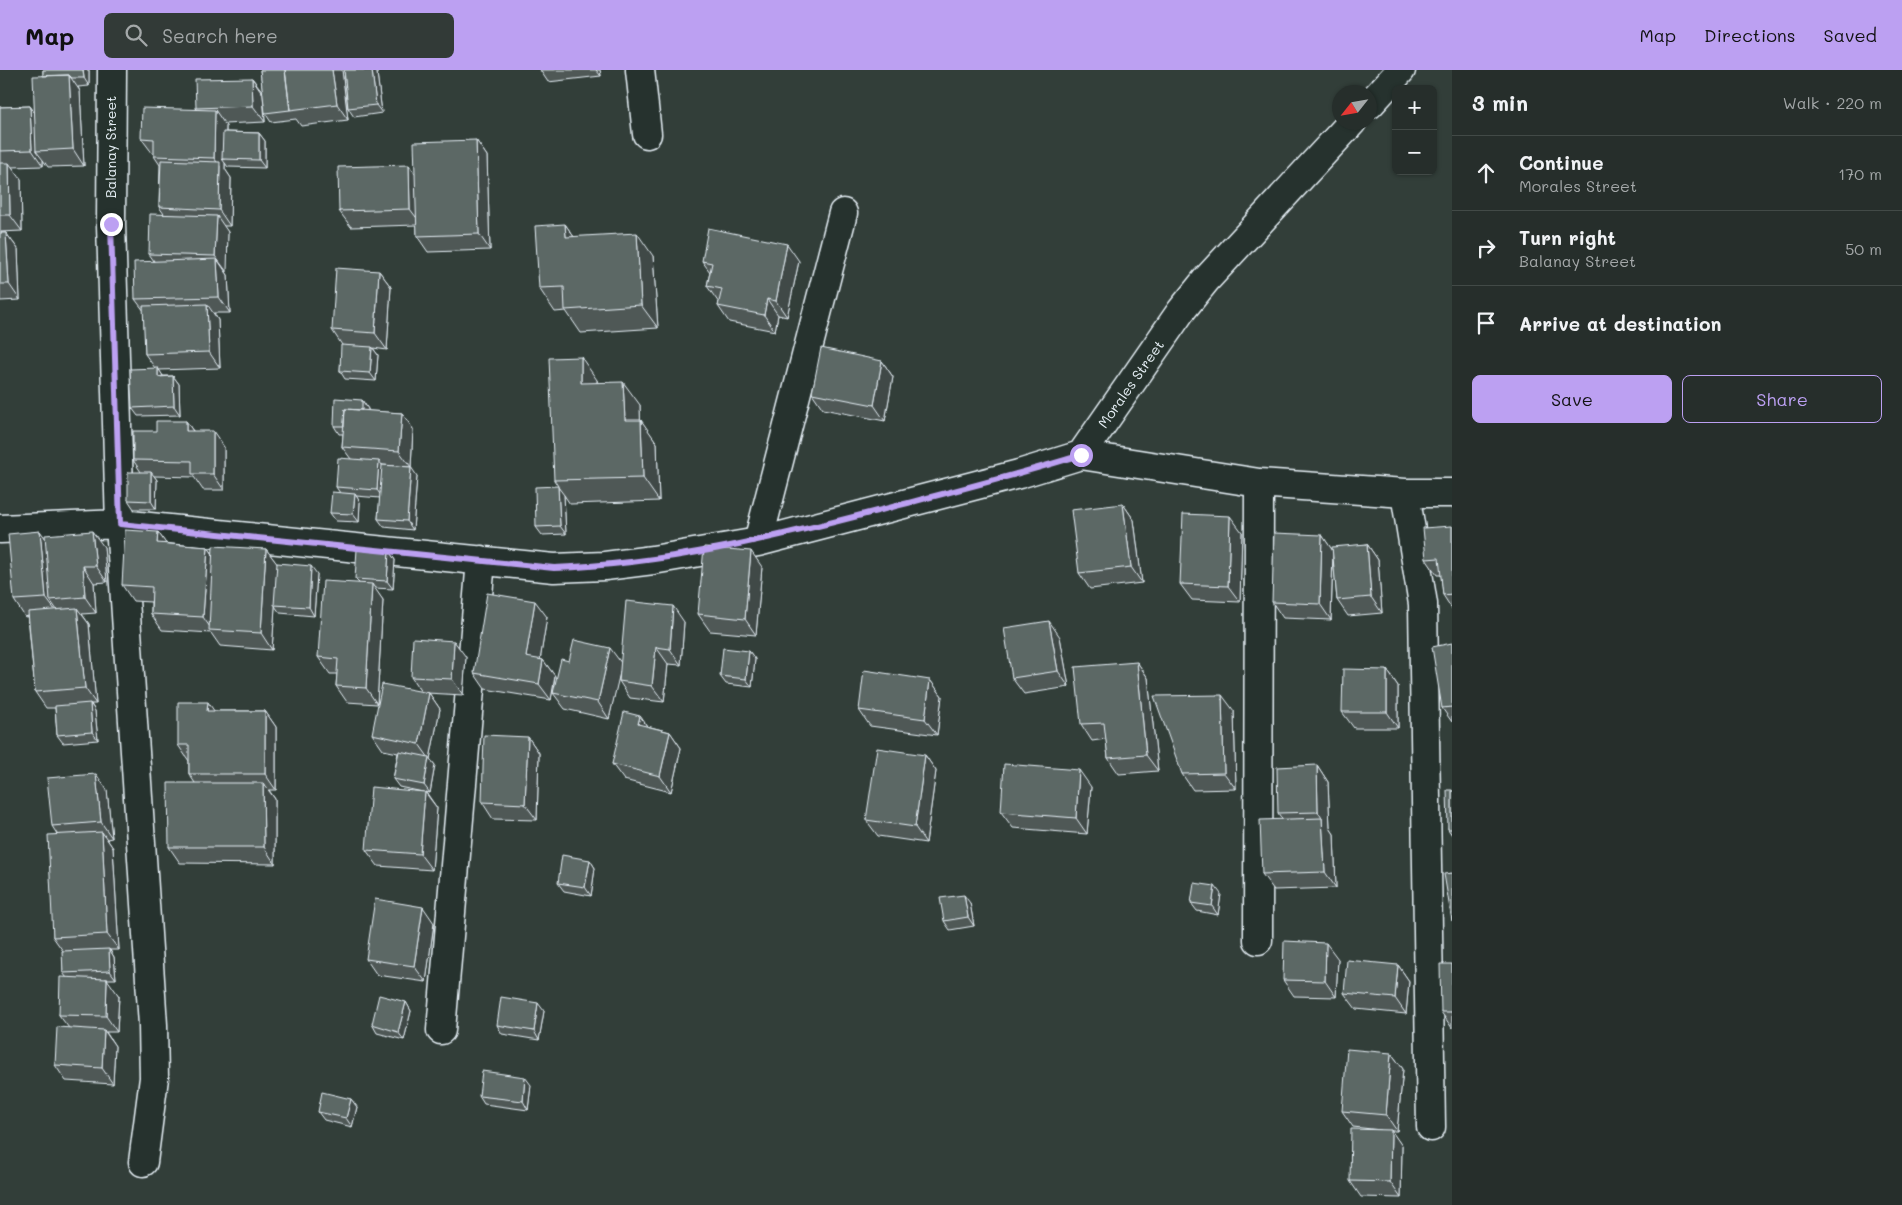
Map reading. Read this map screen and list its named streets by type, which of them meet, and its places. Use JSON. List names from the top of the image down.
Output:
{
  "streets": {
    "street": ["Balanay Street", "Morales Street"]
  },
  "north": "bottom left",
  "page": {
    "header": "Map",
    "search": "Search here",
    "nav": ["Map", "Directions", "Saved"],
    "heading": ["3 min", "Walk · 220 m"],
    "map_buttons": ["+", "−"],
    "list": [
      ["Continue", "Morales Street", "170 m"],
      ["Turn right", "Balanay Street", "50 m"],
      "Arrive at destination"
    ],
    "buttons": ["Save", "Share"]
  }
}
